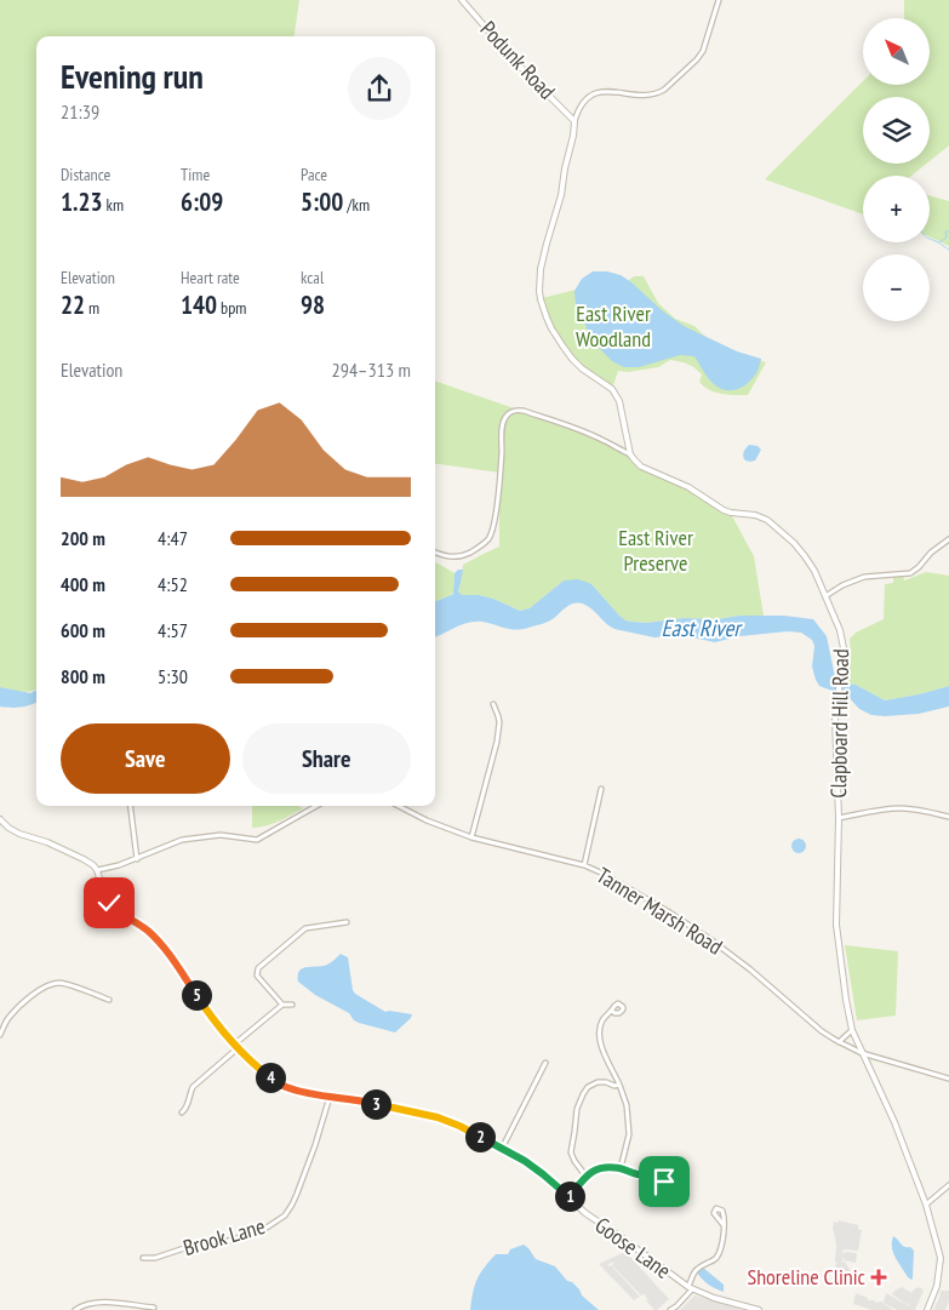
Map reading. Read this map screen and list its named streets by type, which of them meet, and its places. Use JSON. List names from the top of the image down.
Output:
{
  "streets": {
    "street": [
      "Podunk Road",
      "Clapboard Hill Road",
      "Tanner Marsh Road",
      "Brook Lane",
      "Goose Lane"
    ]
  },
  "crossings": [
    ["Clapboard Hill Road", "Tanner Marsh Road"],
    ["Brook Lane", "Goose Lane"]
  ],
  "water": ["East River"],
  "parks": ["East River Woodland", "East River Preserve"],
  "places": {
    "health": ["Shoreline Clinic"]
  },
  "north": "top left",
  "page": {
    "map_buttons": ["+", "−"],
    "heading": ["Evening run", "21:39"],
    "stats": [
      ["Distance", "1.23 km"],
      ["Time", "6:09"],
      ["Pace", "5:00 /km"],
      ["Elevation", "22 m"],
      ["Heart rate", "140 bpm"],
      ["kcal", "98"]
    ],
    "chart": ["Elevation", "294–313 m"],
    "list": [
      {
        "name": "200 m",
        "note": "4:47"
      },
      {
        "name": "400 m",
        "note": "4:52"
      },
      {
        "name": "600 m",
        "note": "4:57"
      },
      {
        "name": "800 m",
        "note": "5:30"
      }
    ],
    "buttons": ["Save", "Share"],
    "pins": [
      "5",
      "4",
      "3",
      "2",
      "1"
    ]
  }
}
